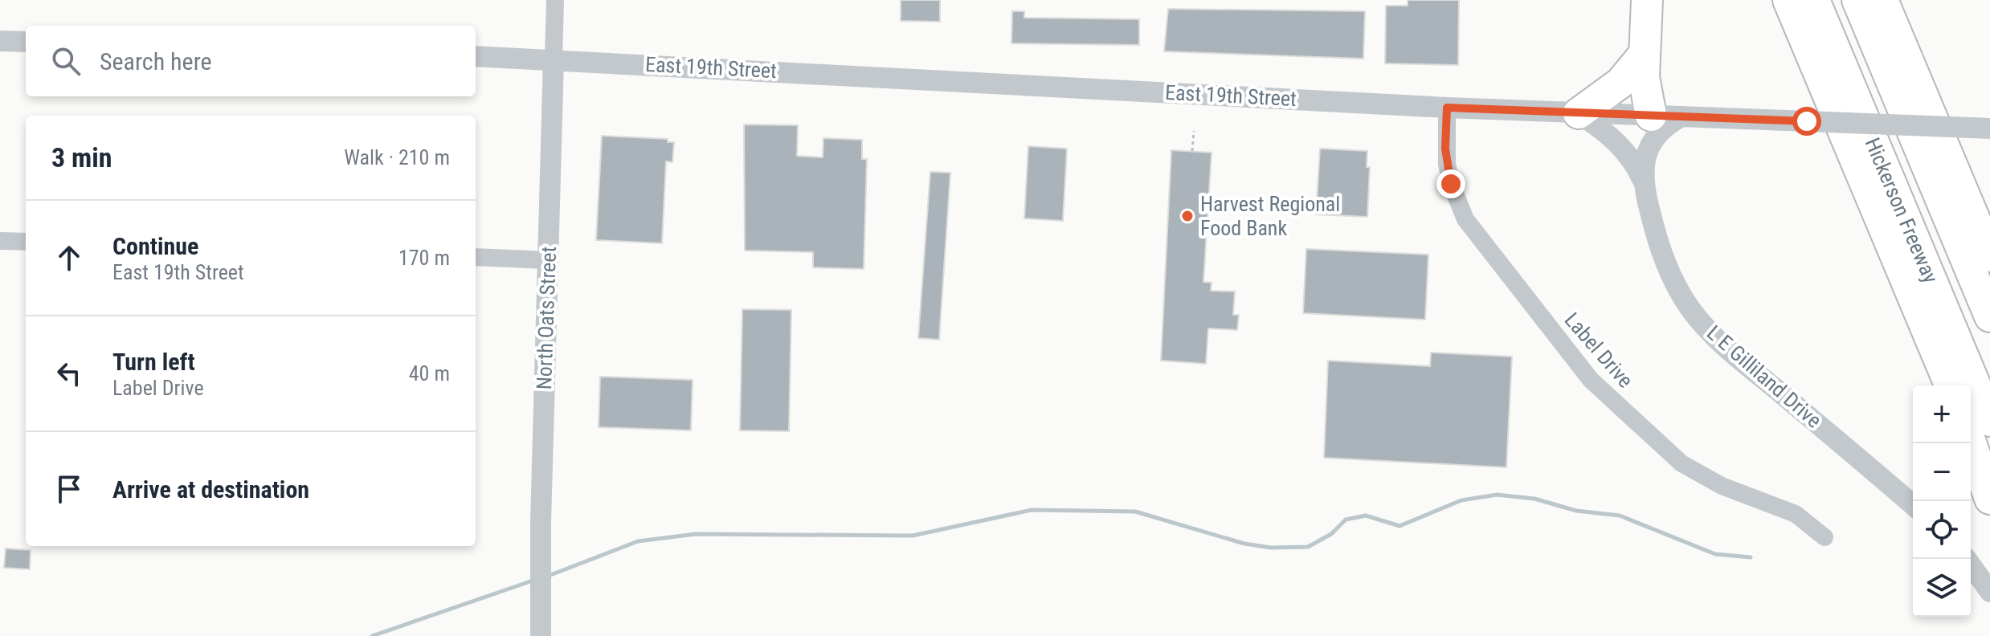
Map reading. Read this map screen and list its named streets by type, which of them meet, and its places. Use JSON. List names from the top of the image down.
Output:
{
  "streets": {
    "highway": ["Hickerson Freeway"],
    "street": [
      "East 19th Street",
      "North Oats Street",
      "Label Drive",
      "L E Gilliland Drive"
    ]
  },
  "crossings": [
    ["East 19th Street", "North Oats Street"],
    ["East 19th Street", "Label Drive"],
    ["East 19th Street", "L E Gilliland Drive"]
  ],
  "places": ["Harvest Regional Food Bank"],
  "page": {
    "search": "Search here",
    "heading": ["3 min", "Walk · 210 m"],
    "list": [
      ["Continue", "East 19th Street", "170 m"],
      ["Turn left", "Label Drive", "40 m"],
      "Arrive at destination"
    ],
    "map_buttons": ["+", "−"]
  }
}
